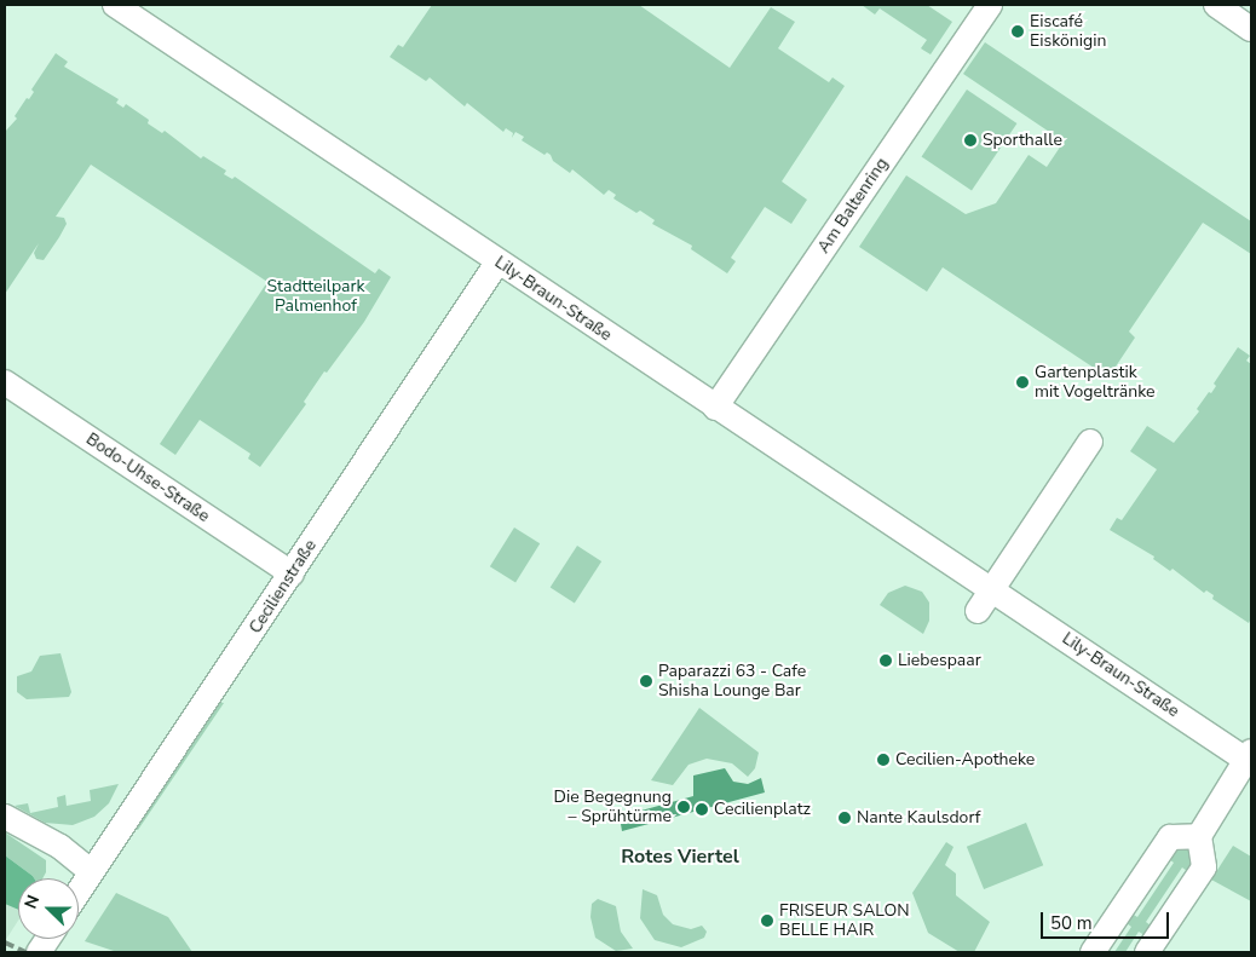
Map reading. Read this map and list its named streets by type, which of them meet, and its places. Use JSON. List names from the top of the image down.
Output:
{
  "streets": {
    "street": [
      "Am Baltenring",
      "Lily-Braun-Straße",
      "Bodo-Uhse-Straße",
      "Cecilienstraße"
    ]
  },
  "crossings": [
    ["Am Baltenring", "Lily-Braun-Straße"],
    ["Lily-Braun-Straße", "Cecilienstraße"],
    ["Bodo-Uhse-Straße", "Cecilienstraße"]
  ],
  "districts": ["Rotes Viertel"],
  "parks": ["Stadtteilpark Palmenhof"],
  "places": [
    "Eiscafé Eiskönigin",
    "Sporthalle",
    "Gartenplastik mit Vogeltränke",
    "Liebespaar",
    "Paparazzi 63 - Cafe Shisha Lounge Bar",
    "Cecilien-Apotheke",
    "Die Begegnung – Sprühtürme",
    "Cecilienplatz",
    "Nante Kaulsdorf",
    "FRISEUR SALON BELLE HAIR"
  ],
  "scale_bar": "50 m",
  "north": "left"
}
